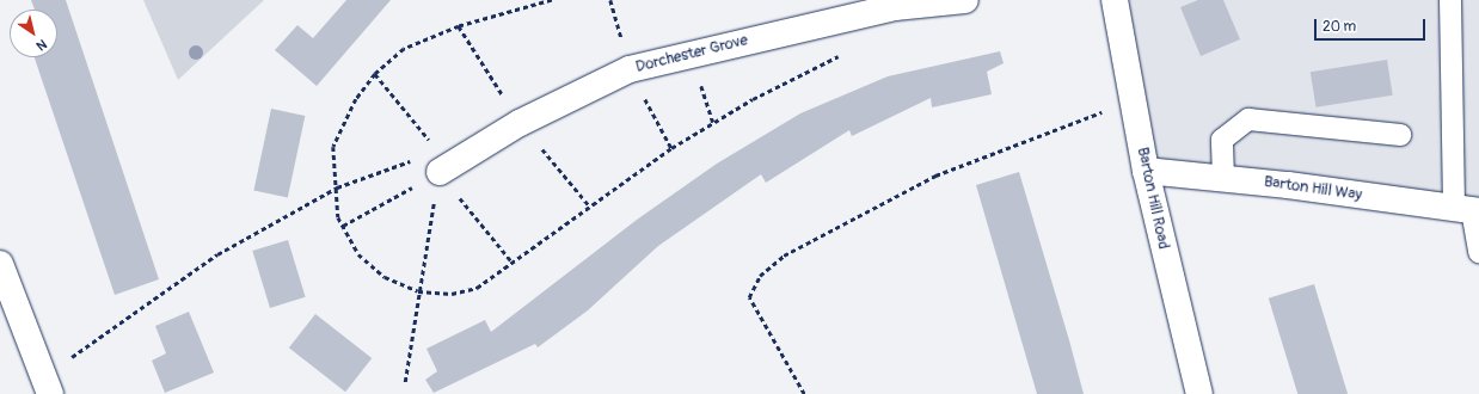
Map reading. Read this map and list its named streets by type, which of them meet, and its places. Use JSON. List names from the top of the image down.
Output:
{
  "streets": {
    "street": ["Dorchester Grove", "Barton Hill Way", "Barton Hill Road"]
  },
  "crossings": [
    ["Barton Hill Way", "Barton Hill Road"]
  ],
  "scale_bar": "20 m",
  "north": "bottom right"
}
